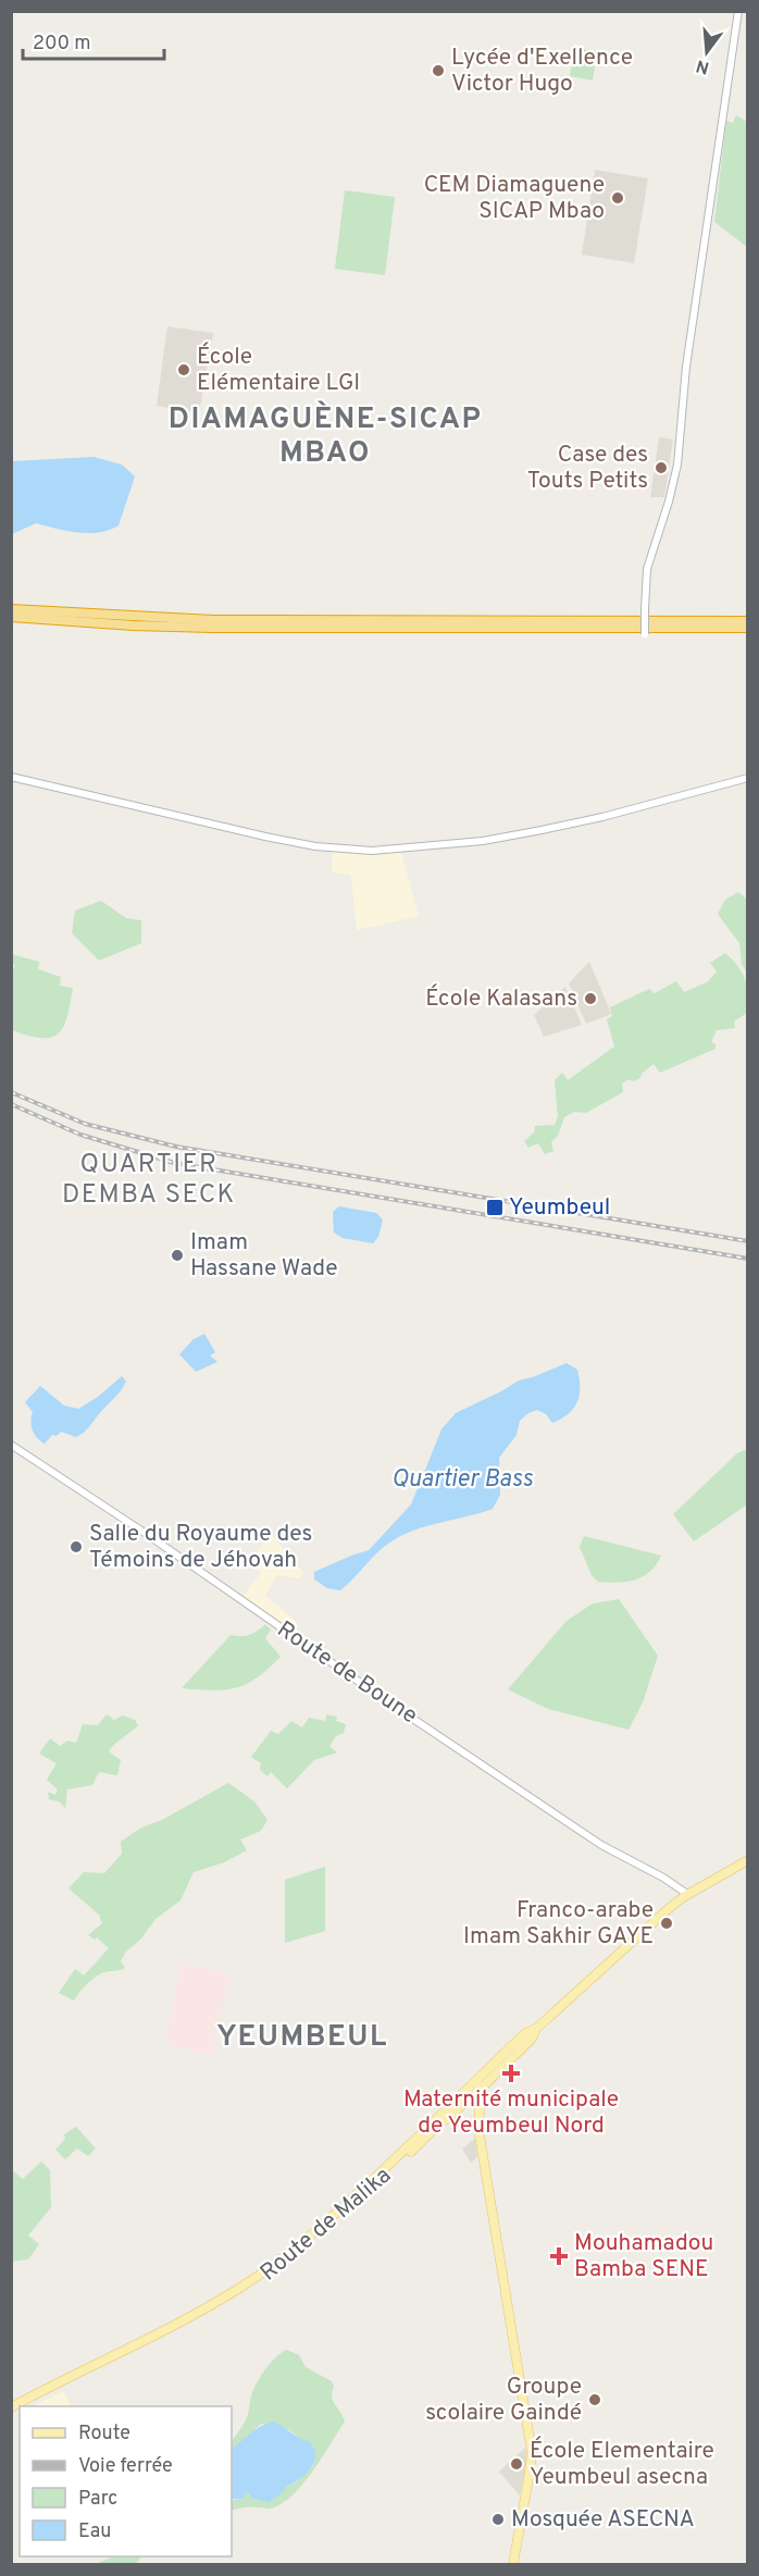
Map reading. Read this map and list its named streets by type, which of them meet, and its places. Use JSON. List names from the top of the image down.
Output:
{
  "streets": {
    "main road": ["Route de Malika"],
    "street": ["Route de Boune"]
  },
  "crossings": [
    ["Route de Boune", "Route de Malika"]
  ],
  "districts": ["DIAMAGUÈNE-SICAP MBAO", "QUARTIER DEMBA SECK", "YEUMBEUL"],
  "water": ["Quartier Bass"],
  "places": {
    "other": [
      "Lycée d'Exellence Victor Hugo",
      "CEM Diamaguene SICAP Mbao",
      "École Elémentaire LGI",
      "Case des Touts Petits",
      "École Kalasans",
      "Imam Hassane Wade",
      "Salle du Royaume des Témoins de Jéhovah",
      "Franco-arabe Imam Sakhir GAYE",
      "Groupe scolaire Gaindé",
      "École Elementaire Yeumbeul asecna",
      "Mosquée ASECNA"
    ],
    "transit": ["Yeumbeul"],
    "health": ["Maternité municipale de Yeumbeul Nord", "Mouhamadou Bamba SENE"]
  },
  "legend": [
    "Route",
    "Voie ferrée",
    "Parc",
    "Eau"
  ],
  "scale_bar": "200 m",
  "north": "bottom"
}
